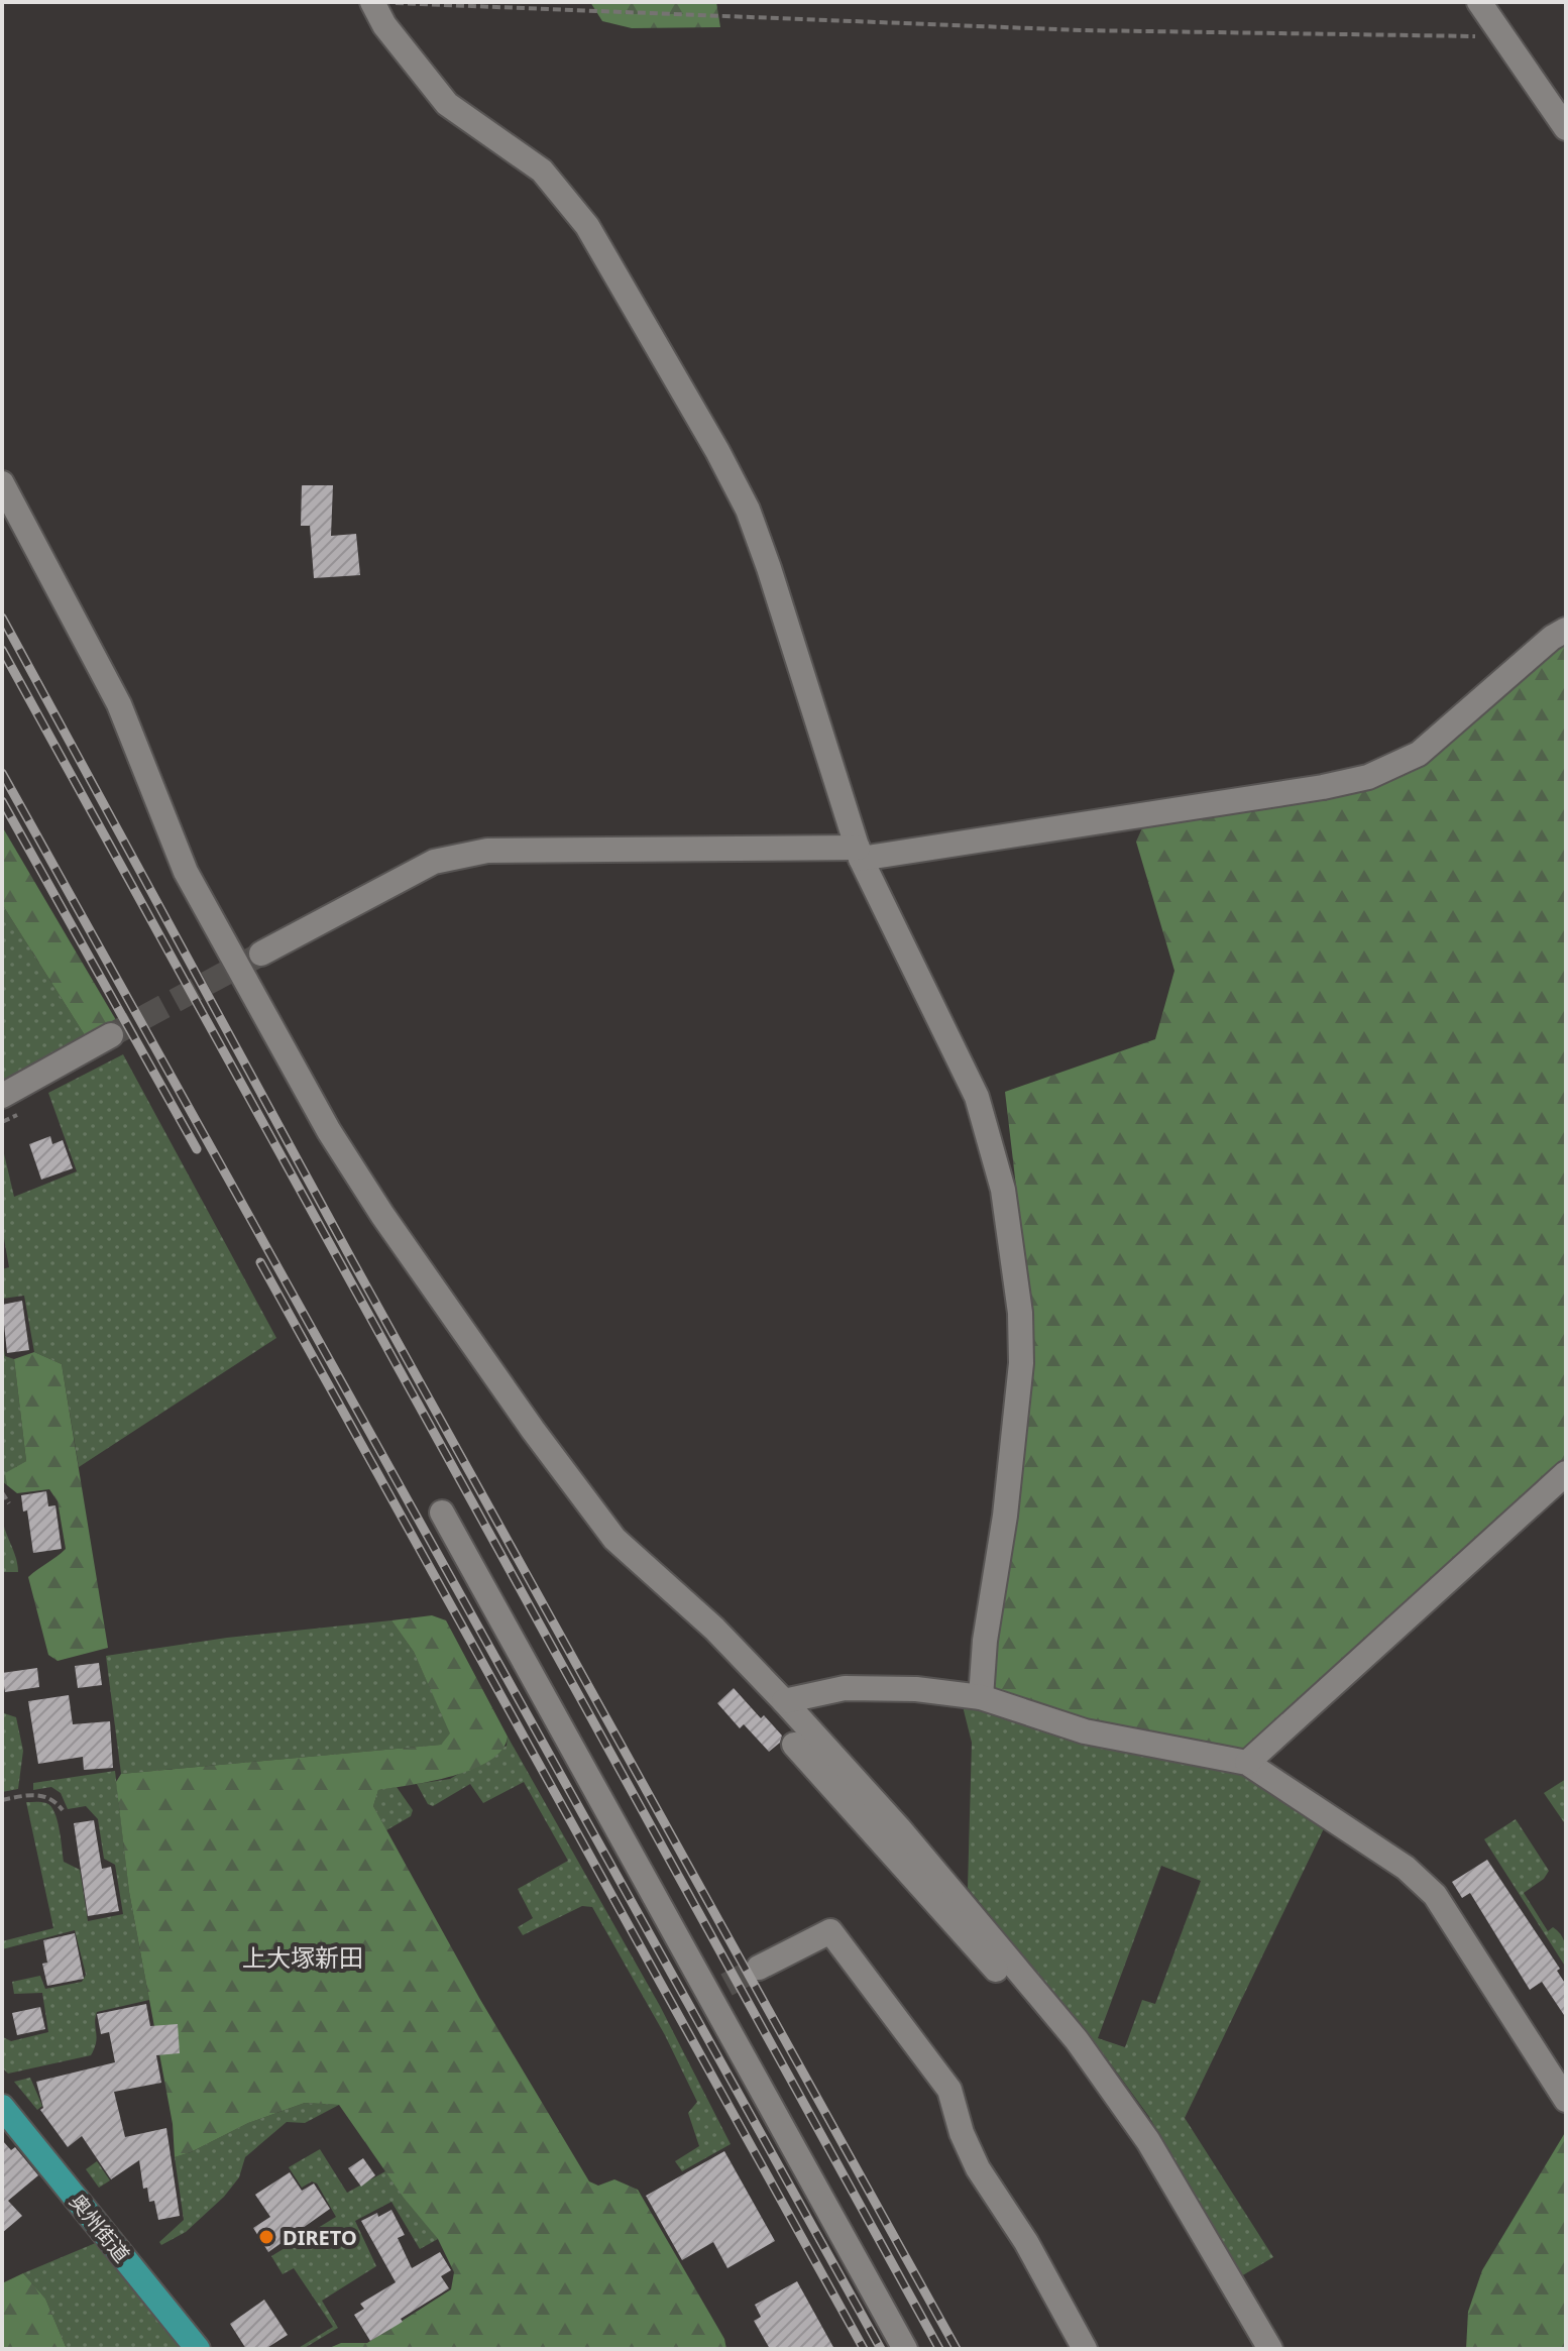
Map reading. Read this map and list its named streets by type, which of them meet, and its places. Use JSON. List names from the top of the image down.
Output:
{
  "streets": {
    "main road": ["奥州街道"]
  },
  "districts": ["上大塚新田"],
  "places": ["DIRETO"]
}
